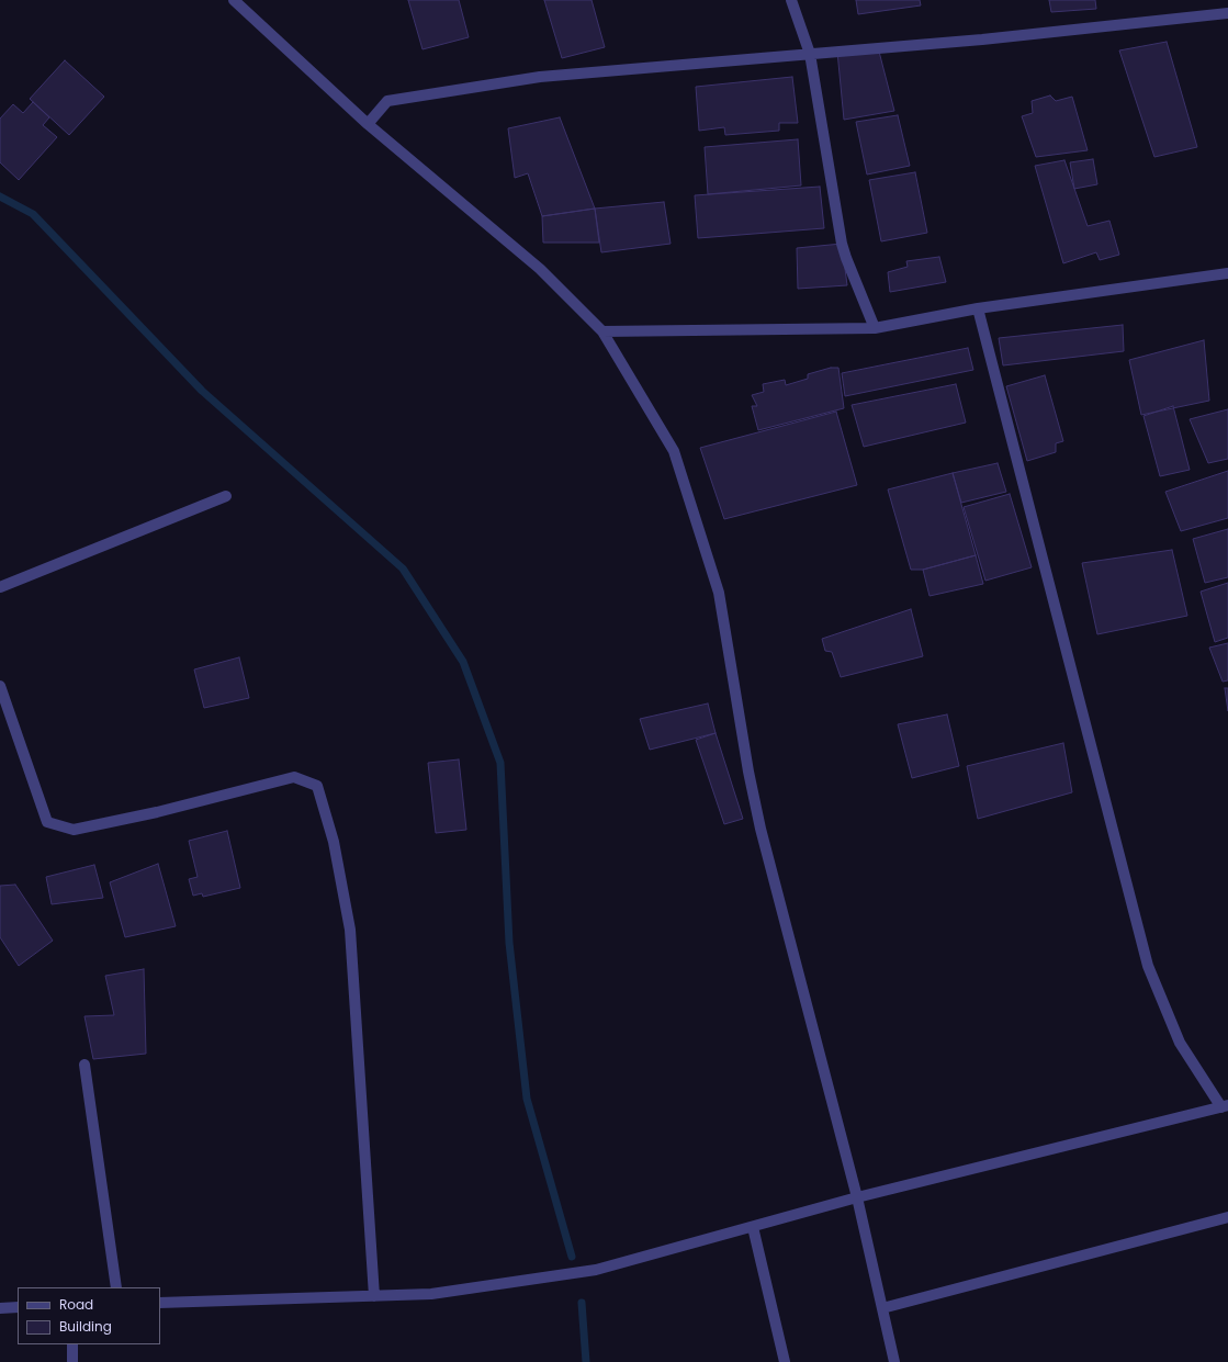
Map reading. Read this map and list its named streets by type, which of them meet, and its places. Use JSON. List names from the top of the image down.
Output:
{
  "legend": ["Road", "Building"]
}
